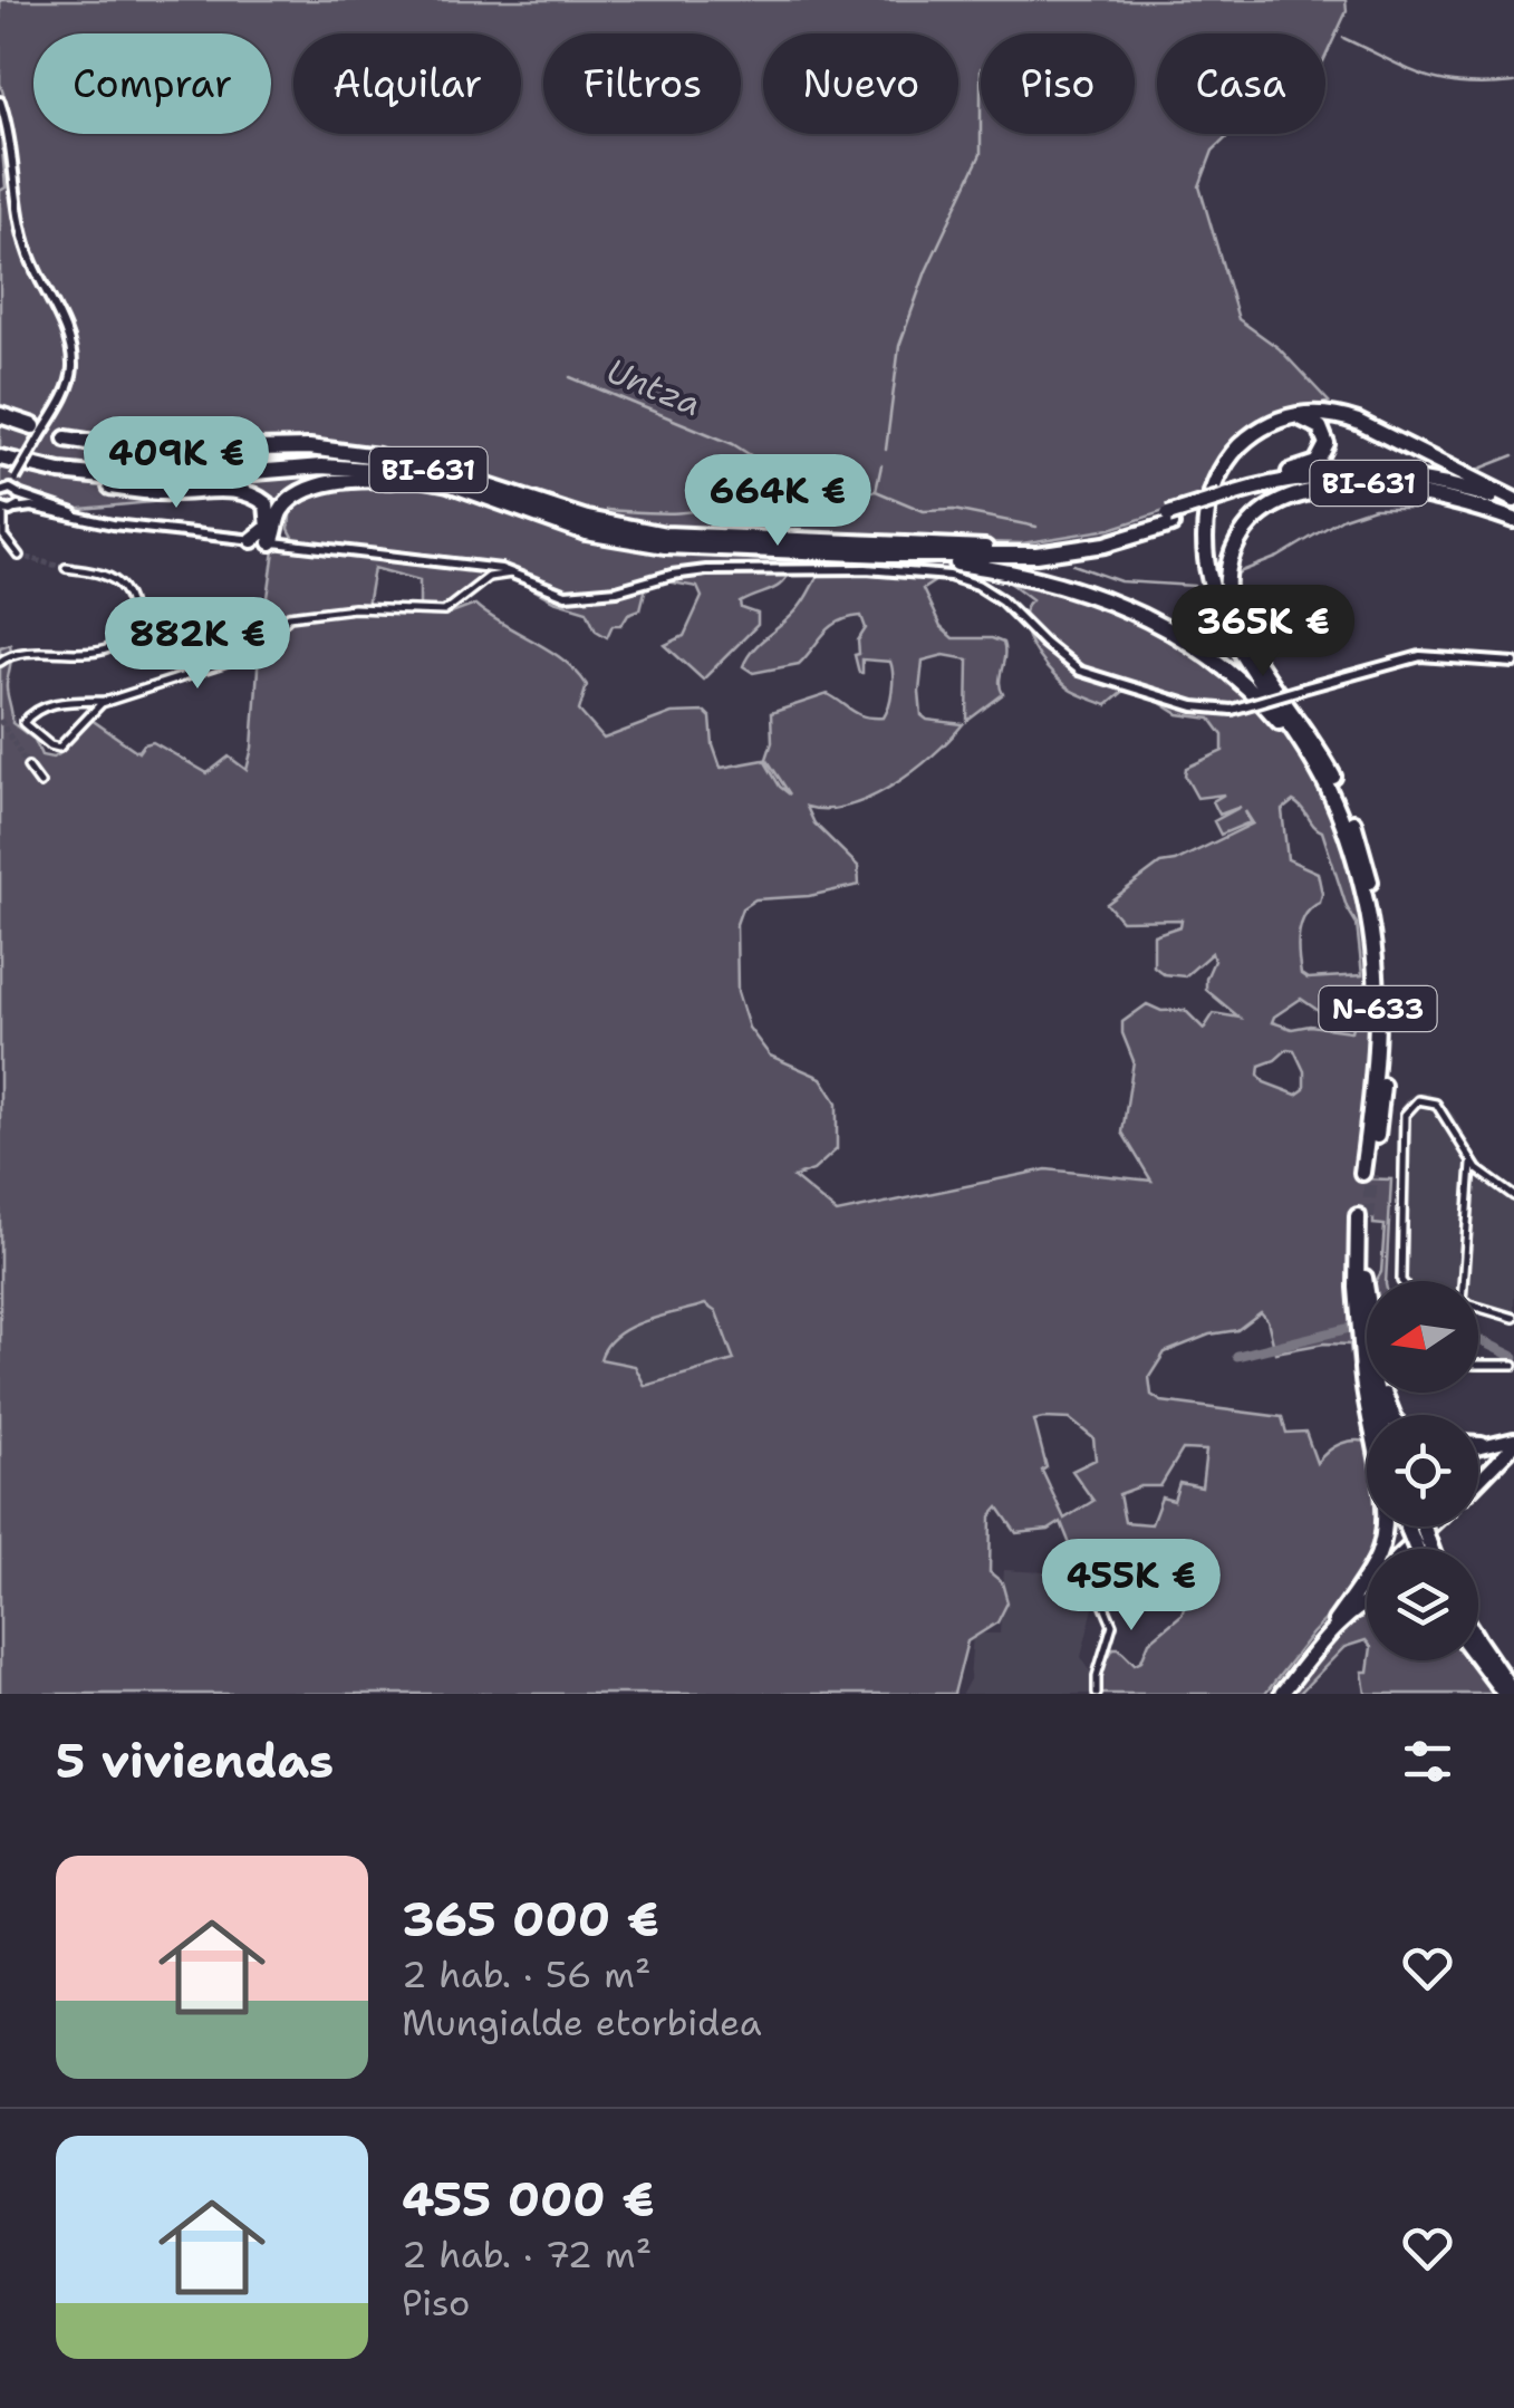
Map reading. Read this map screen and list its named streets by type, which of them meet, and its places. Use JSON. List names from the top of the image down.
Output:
{
  "streets": {
    "highway": ["BI-631", "N-633"]
  },
  "crossings": [
    ["BI-631", "N-633"]
  ],
  "water": ["Untza"],
  "north": "left",
  "page": {
    "chip": [
      "Comprar",
      "Alquilar",
      "Filtros",
      "Nuevo",
      "Piso",
      "Casa"
    ],
    "price": [
      "409K €",
      "664K €",
      "365K €",
      "882K €",
      "455K €"
    ],
    "heading": "5 viviendas",
    "list": [
      {
        "name": "365 000 €",
        "note": "2 hab. · 56 m² · Mungialde etorbidea"
      },
      {
        "name": "455 000 €",
        "note": "2 hab. · 72 m² · Piso"
      }
    ]
  }
}
